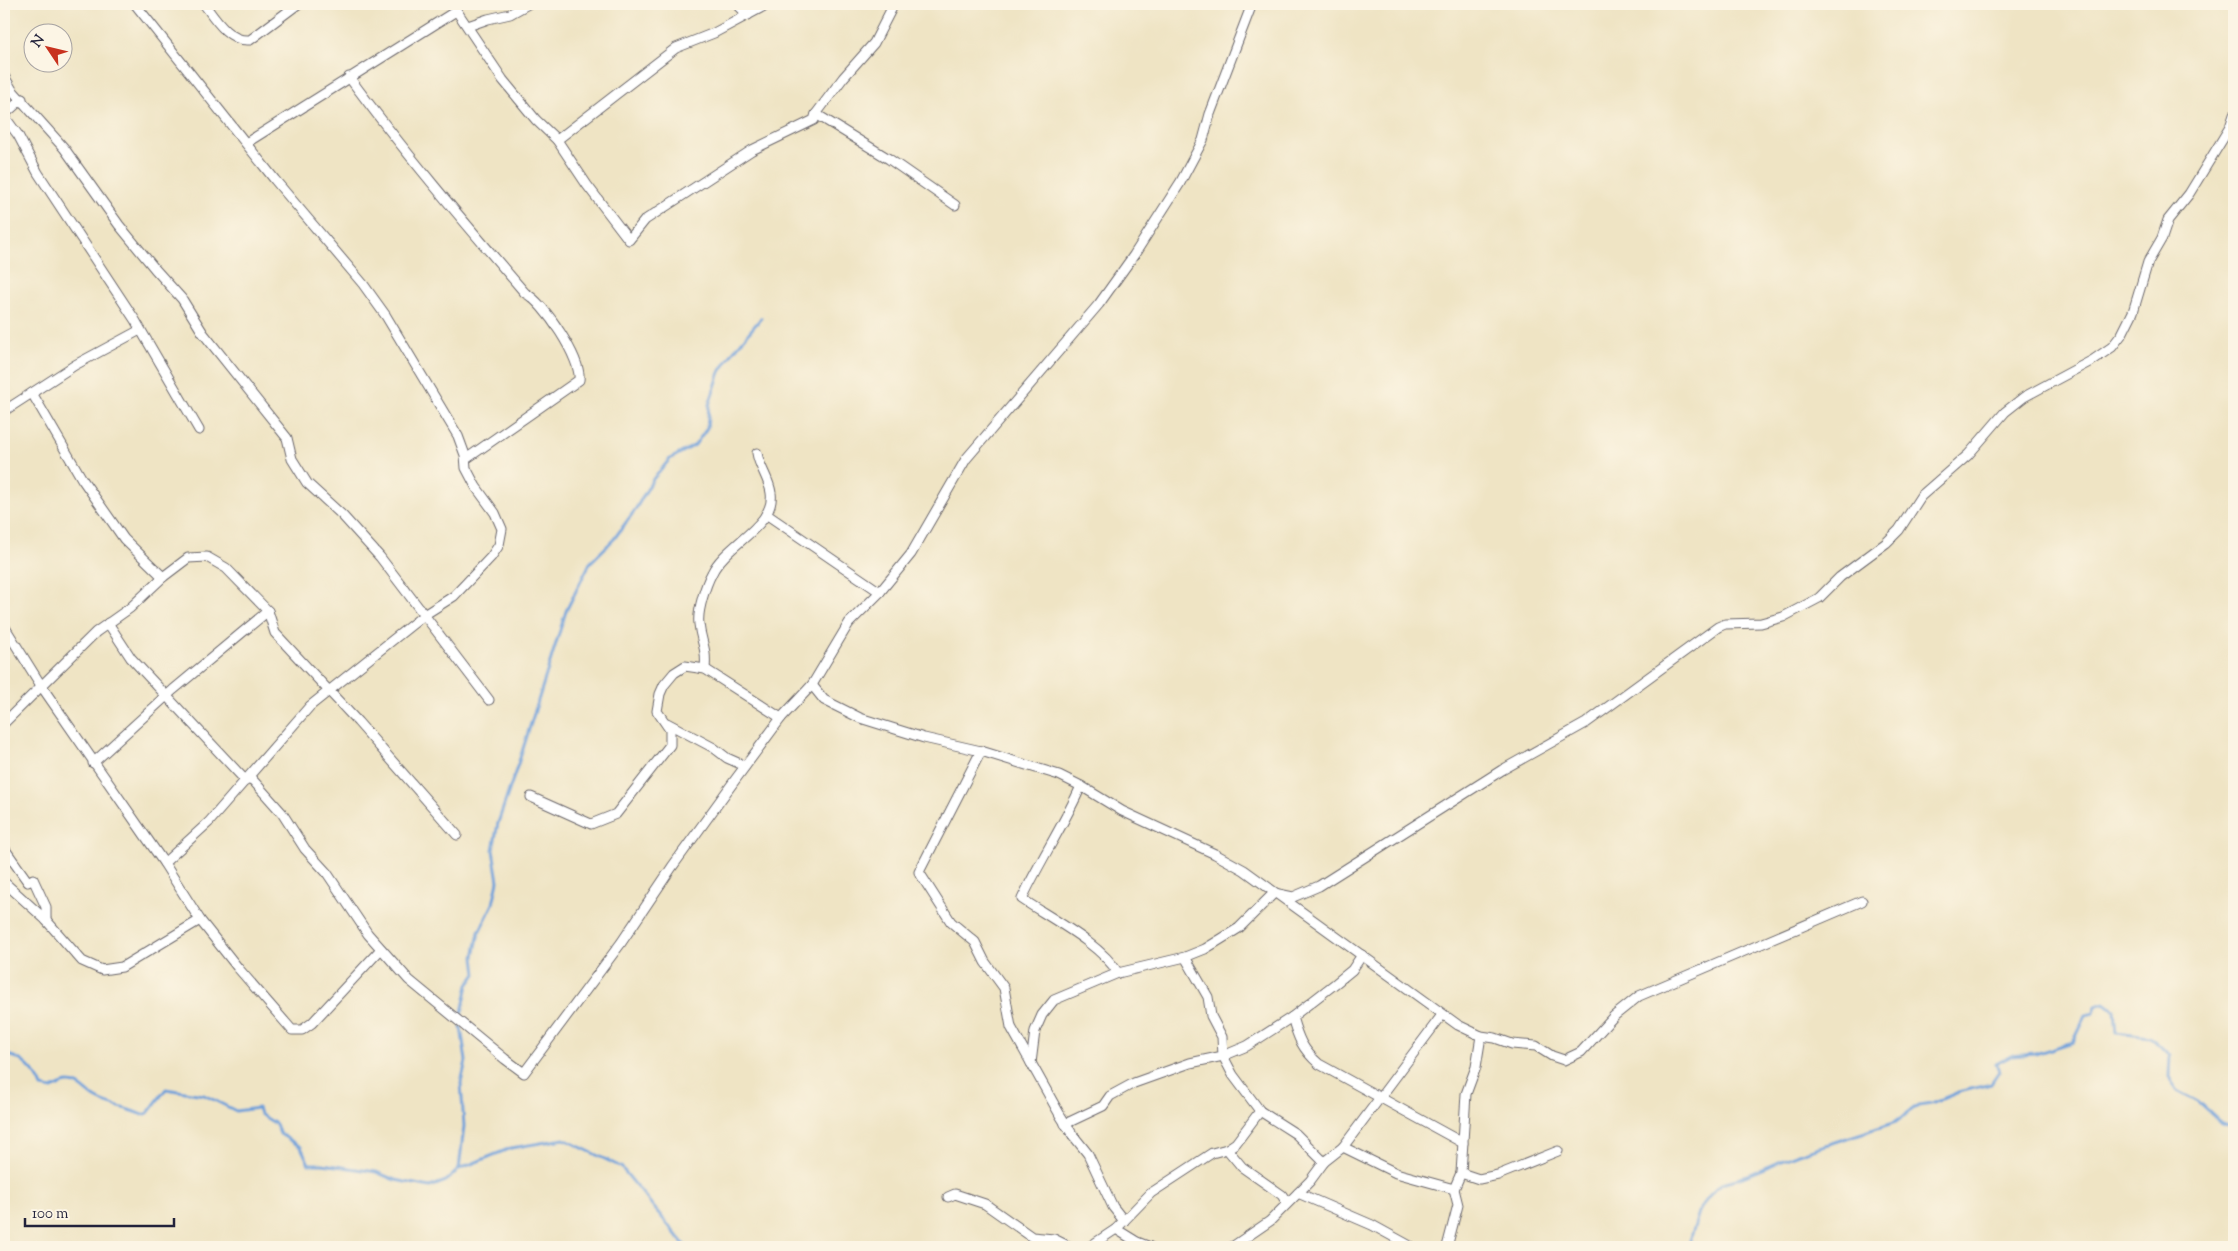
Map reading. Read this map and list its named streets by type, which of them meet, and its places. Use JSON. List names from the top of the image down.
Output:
{
  "scale_bar": "100 m",
  "north": "top left"
}
